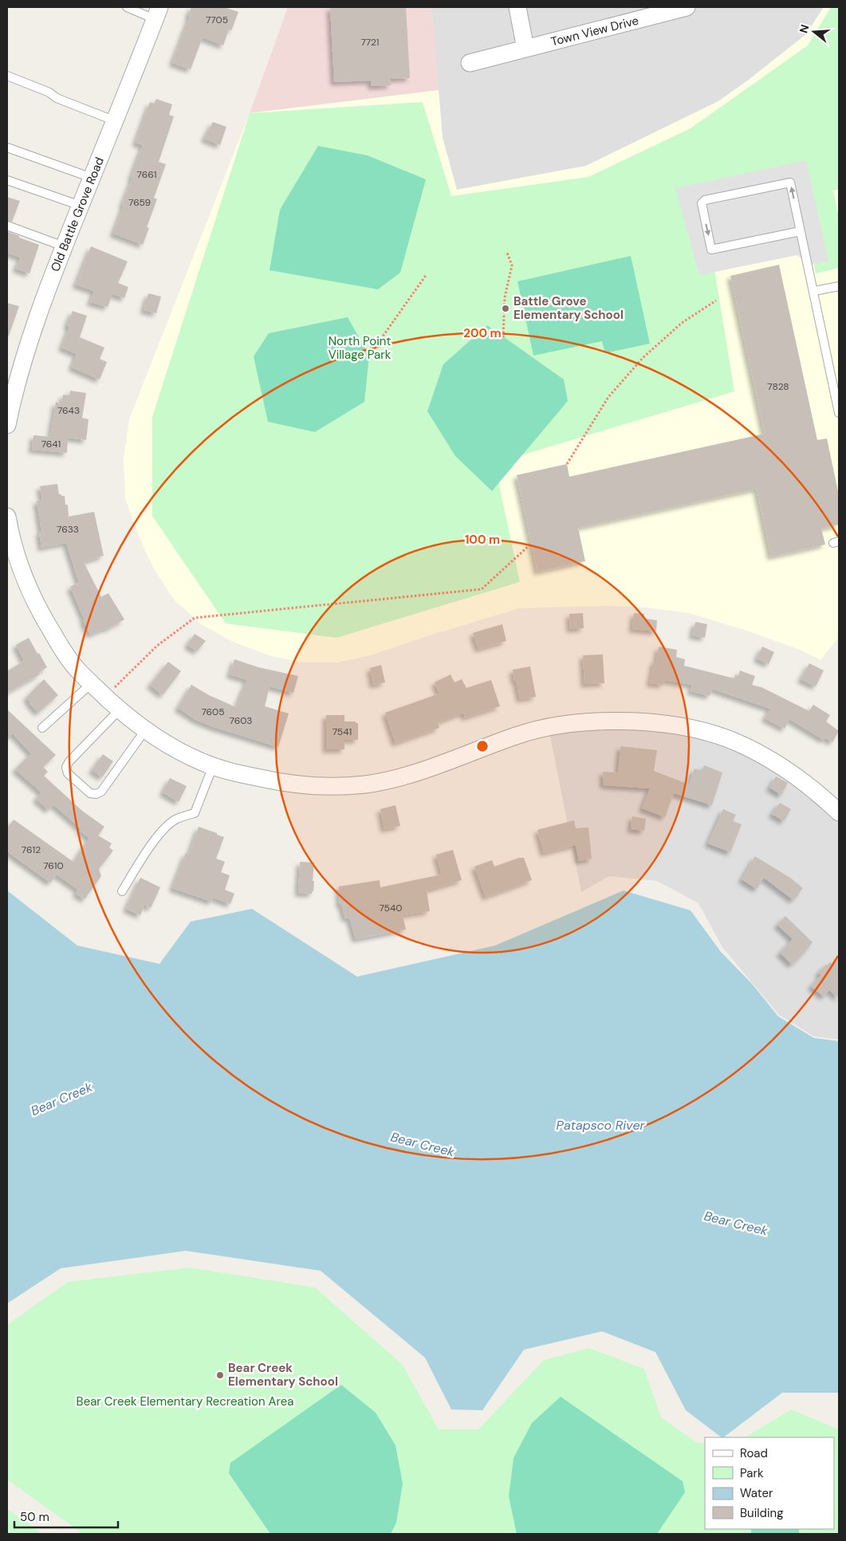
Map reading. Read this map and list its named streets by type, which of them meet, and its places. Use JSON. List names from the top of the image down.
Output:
{
  "streets": {
    "street": ["Town View Drive", "Old Battle Grove Road"]
  },
  "water": ["Bear Creek", "Patapsco River"],
  "parks": ["North Point Village Park", "Bear Creek Elementary Recreation Area"],
  "places": ["Battle Grove Elementary School", "Bear Creek Elementary School"],
  "house_numbers": [
    "7705",
    "7721",
    "7661",
    "7659",
    "7828",
    "7643",
    "7641",
    "7633",
    "7605",
    "7603",
    "7541",
    "7612",
    "7610",
    "7540"
  ],
  "legend": [
    "Road",
    "Park",
    "Water",
    "Building"
  ],
  "scale_bar": "50 m",
  "north": "left",
  "rings": ["200 m", "100 m"]
}
